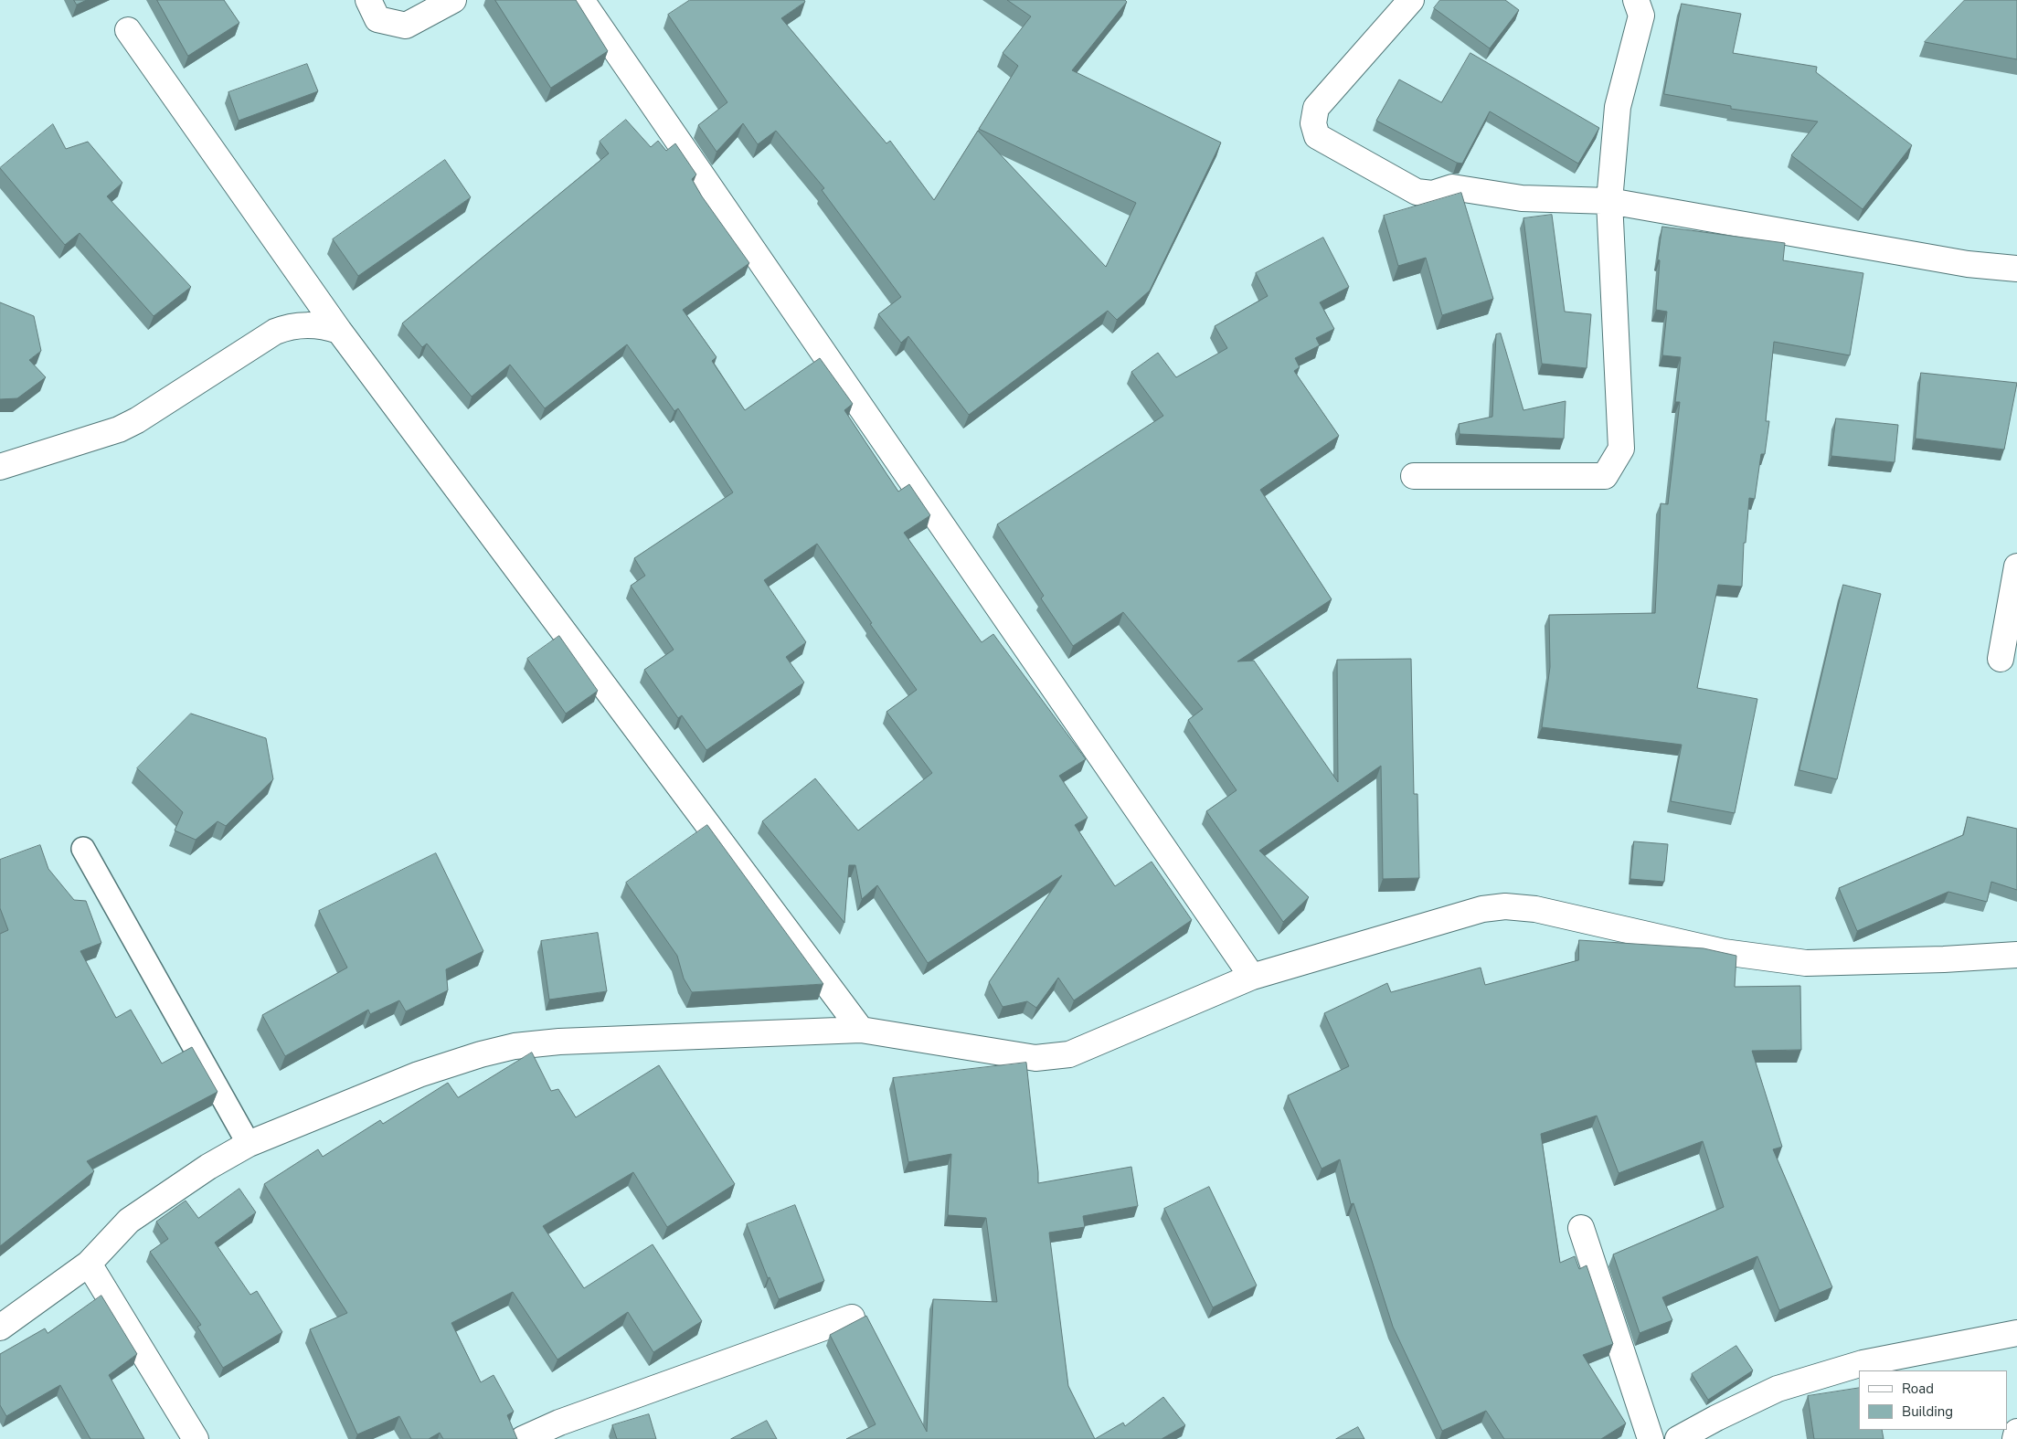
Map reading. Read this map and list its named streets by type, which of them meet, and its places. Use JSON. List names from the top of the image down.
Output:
{
  "legend": ["Road", "Building"]
}
